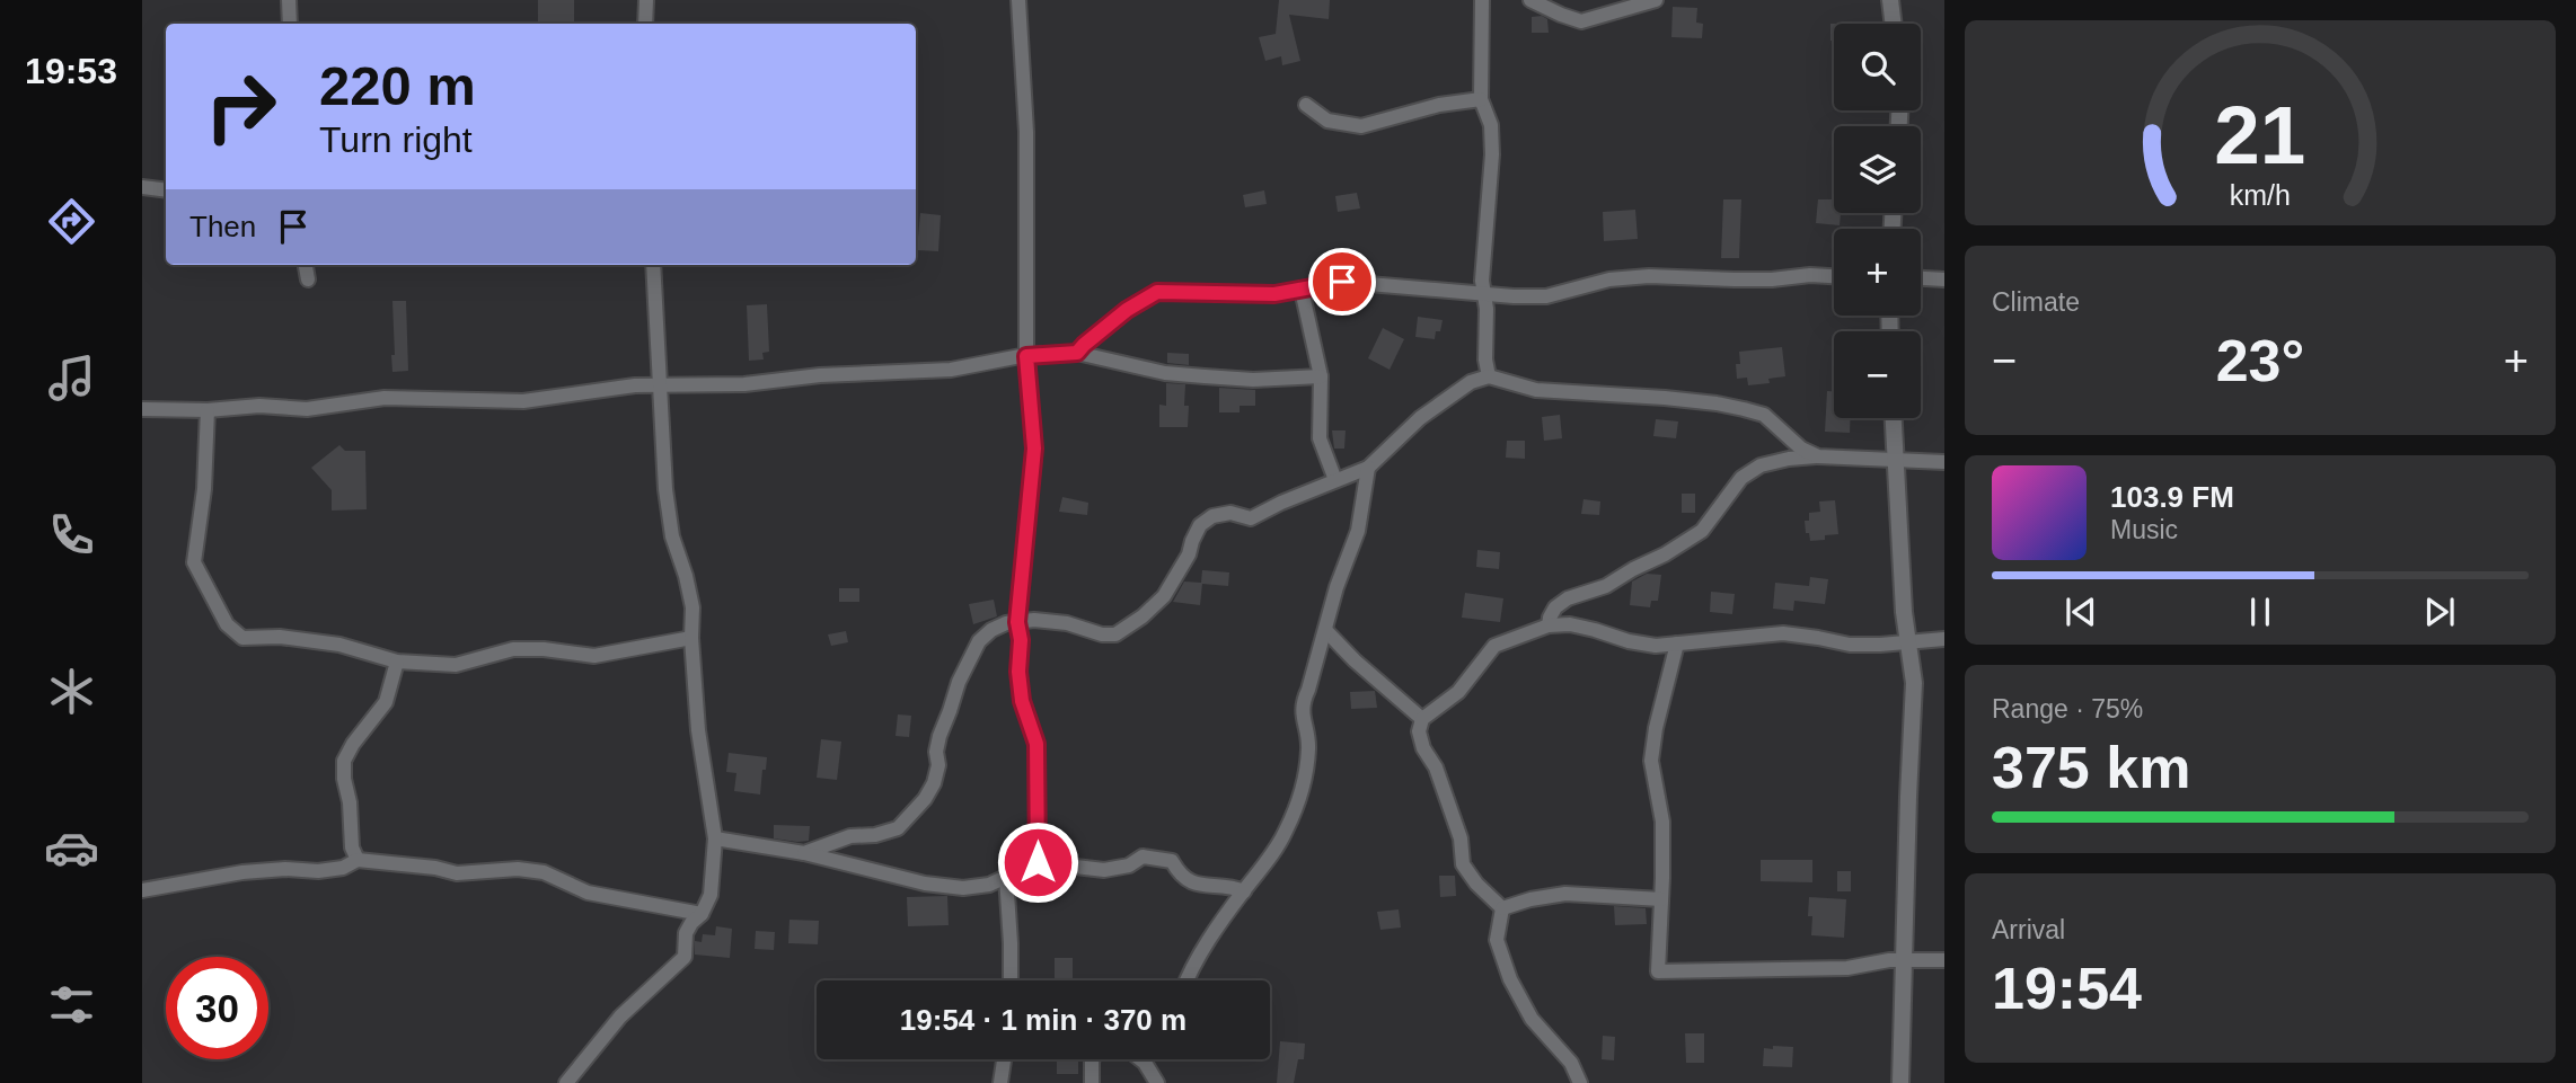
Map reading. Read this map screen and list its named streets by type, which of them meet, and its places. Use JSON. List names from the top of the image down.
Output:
{
  "page": {
    "tabs": "19:53",
    "map_buttons": ["+", "−"],
    "turn": ["220 m", "Turn right"],
    "then": "Then",
    "tile": [
      "Climate",
      ["Range · 75%", "375 km"],
      ["Arrival", "19:54"]
    ],
    "heat": ["−", "23°", "+"],
    "song": ["103.9 FM", "Music"],
    "limit": "30",
    "trip": "19:54 · 1 min · 370 m",
    "gauge": ["21", "km/h"]
  }
}
